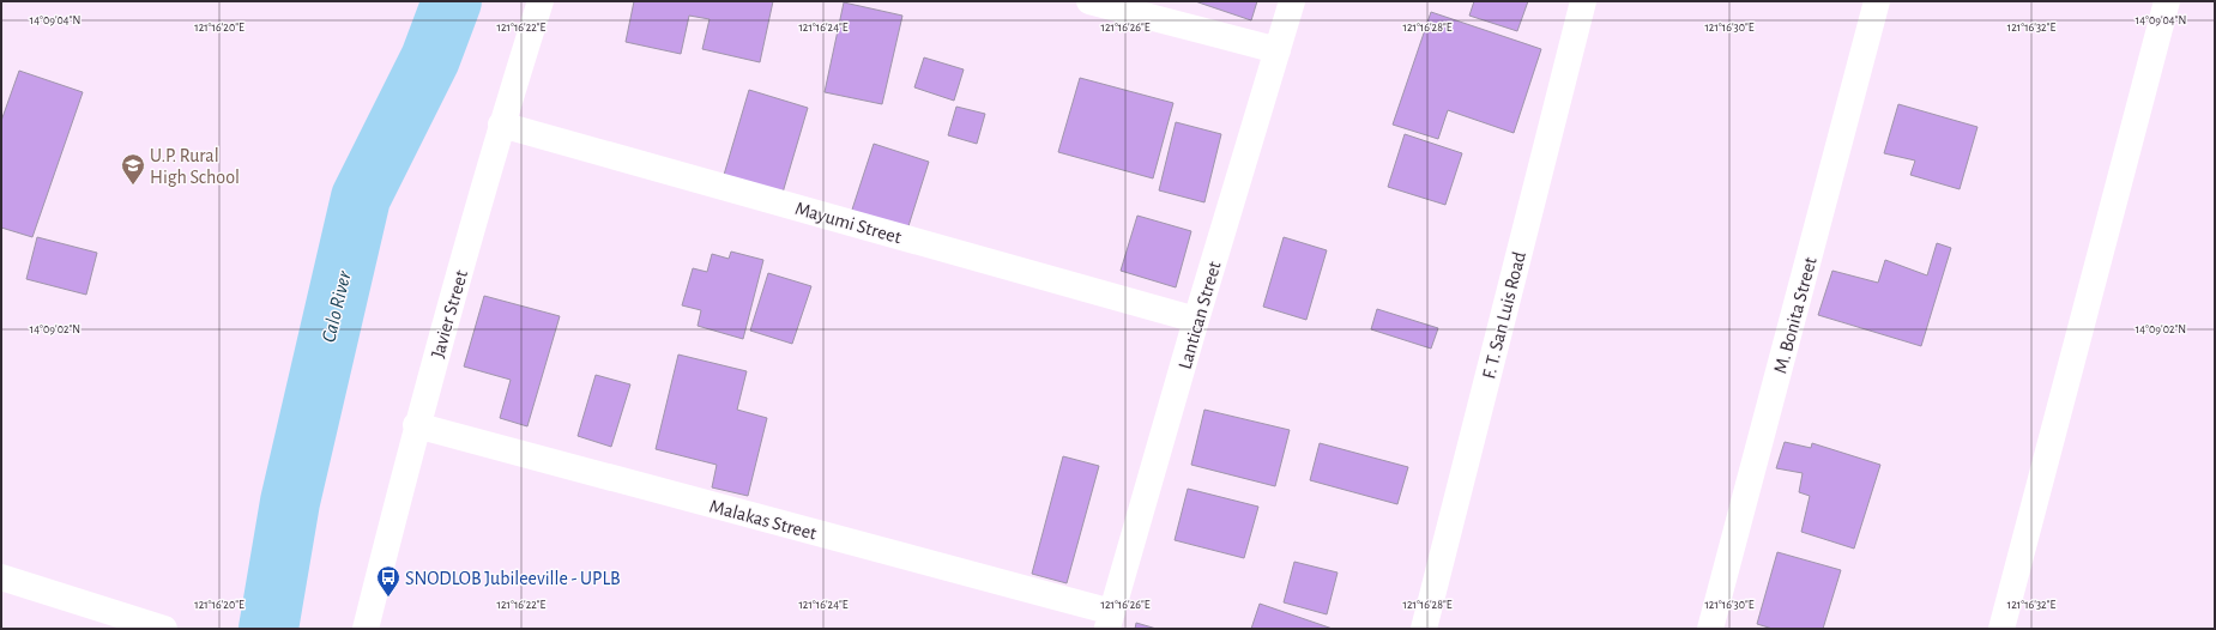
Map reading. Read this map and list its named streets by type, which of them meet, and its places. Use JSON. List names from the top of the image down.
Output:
{
  "streets": {
    "street": [
      "Mayumi Street",
      "Javier Street",
      "Lantican Street",
      "F. T. San Luis Road",
      "M. Bonita Street",
      "Malakas Street"
    ]
  },
  "crossings": [
    ["Mayumi Street", "Javier Street"],
    ["Mayumi Street", "Lantican Street"],
    ["Javier Street", "Malakas Street"],
    ["Lantican Street", "Malakas Street"]
  ],
  "water": ["Calo River"],
  "places": {
    "school or university": ["U.P. Rural High School"],
    "bus stop": ["SNODLOB Jubileeville - UPLB"]
  },
  "coordinates": [
    "14°09'04\"N",
    "121°16'20\"E",
    "121°16'22\"E",
    "121°16'24\"E",
    "121°16'26\"E",
    "121°16'28\"E",
    "121°16'30\"E",
    "121°16'32\"E",
    "14°09'02\"N"
  ]
}
